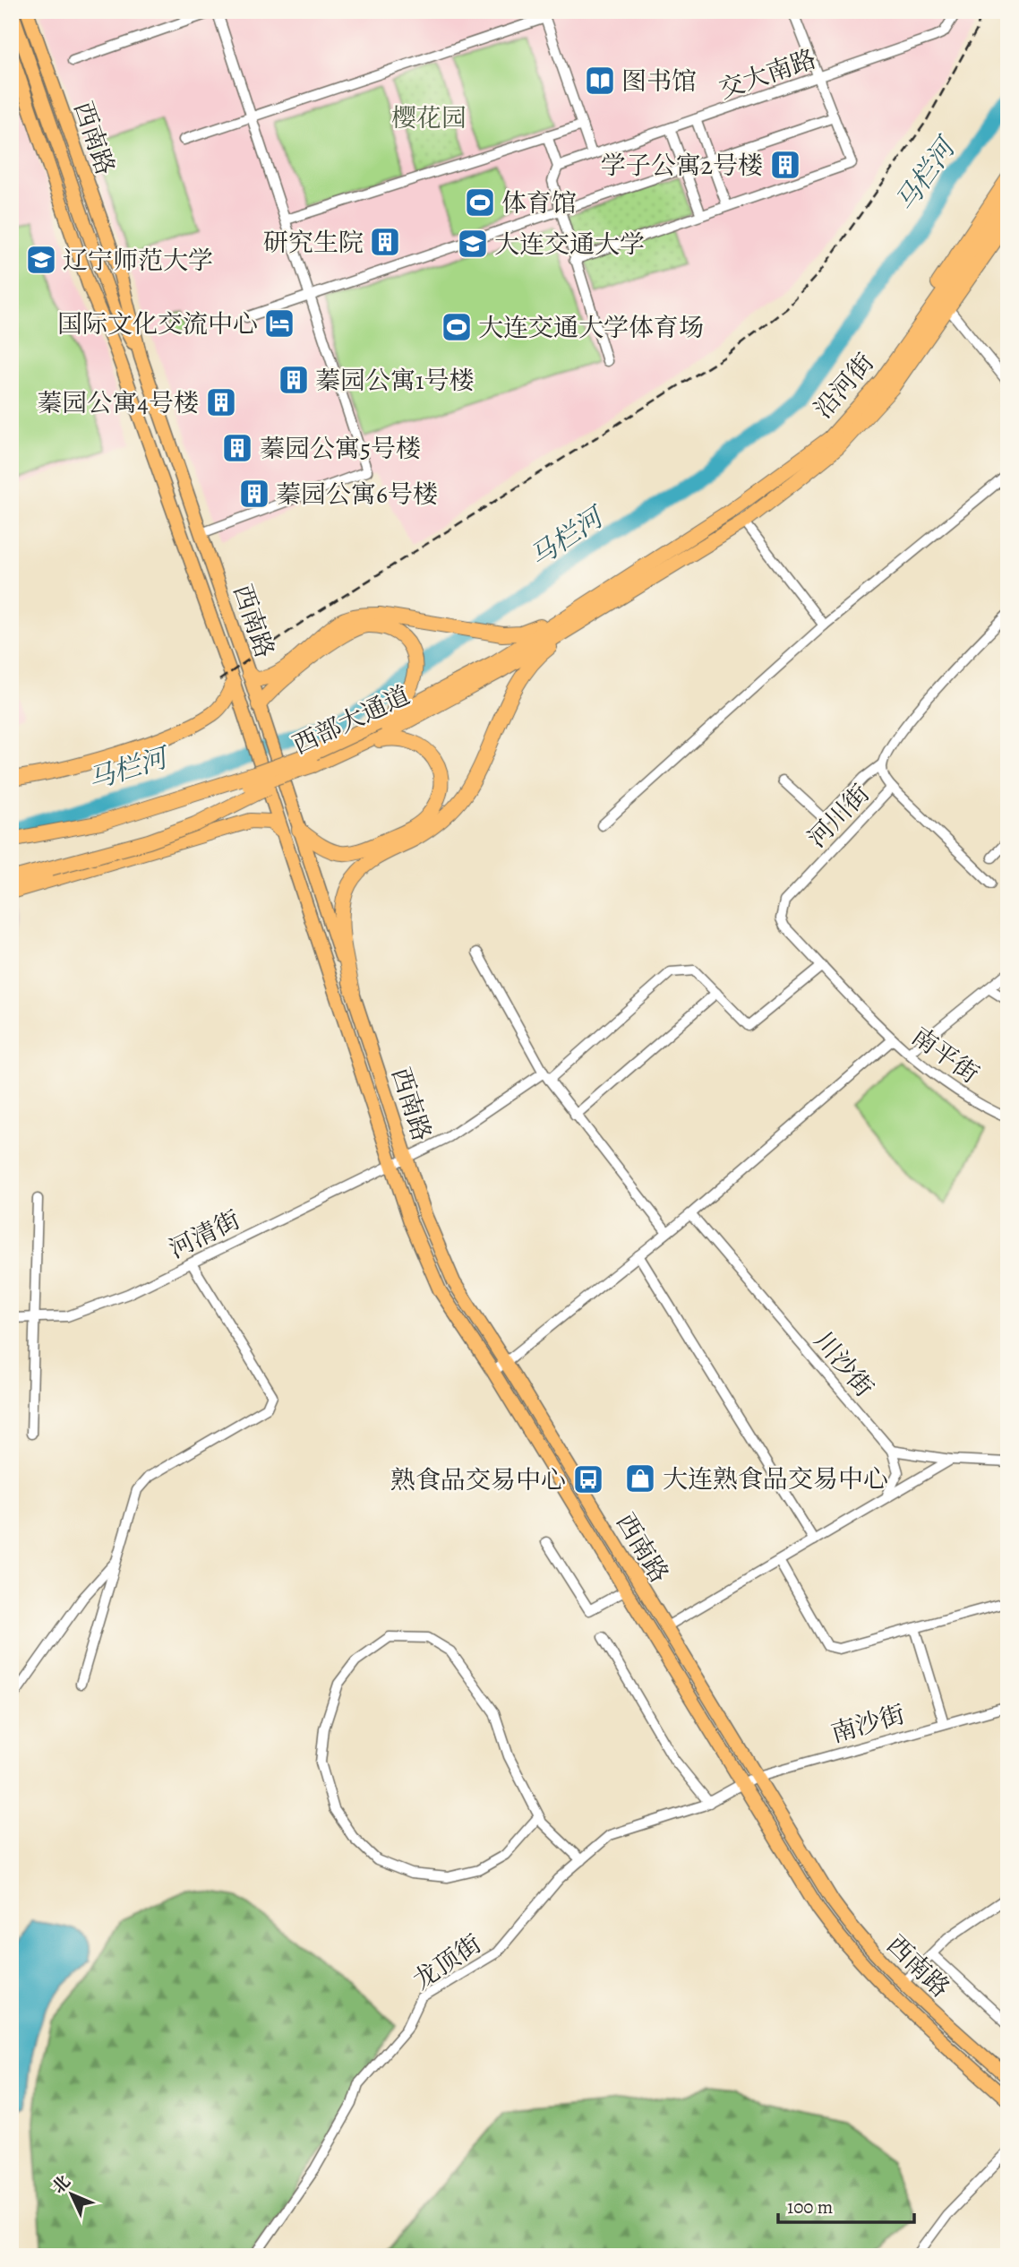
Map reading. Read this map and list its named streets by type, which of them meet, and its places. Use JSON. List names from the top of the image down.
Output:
{
  "streets": {
    "highway": ["沿河街", "西部大通道"],
    "main road": ["西南路"],
    "street": [
      "交大南路",
      "河川街",
      "南平街",
      "河清街",
      "川沙街",
      "南沙街",
      "龙顶街"
    ]
  },
  "crossings": [
    ["西南路", "河清街"],
    ["西南路", "南沙街"],
    ["西南路", "龙顶街"],
    ["沿河街", "西部大通道"],
    ["河川街", "南平街"],
    ["河川街", "河清街"],
    ["南沙街", "龙顶街"]
  ],
  "water": ["马栏河"],
  "parks": ["樱花园"],
  "places": {
    "library": ["图书馆"],
    "building": [
      "学子公寓2号楼",
      "研究生院",
      "蓁园公寓1号楼",
      "蓁园公寓4号楼",
      "蓁园公寓5号楼",
      "蓁园公寓6号楼"
    ],
    "sports": ["体育馆", "大连交通大学体育场"],
    "school or university": ["大连交通大学", "辽宁师范大学"],
    "hotel": ["国际文化交流中心"],
    "shop": ["大连熟食品交易中心"],
    "bus stop": ["熟食品交易中心"]
  },
  "scale_bar": "100 m",
  "north": "top left"
}
